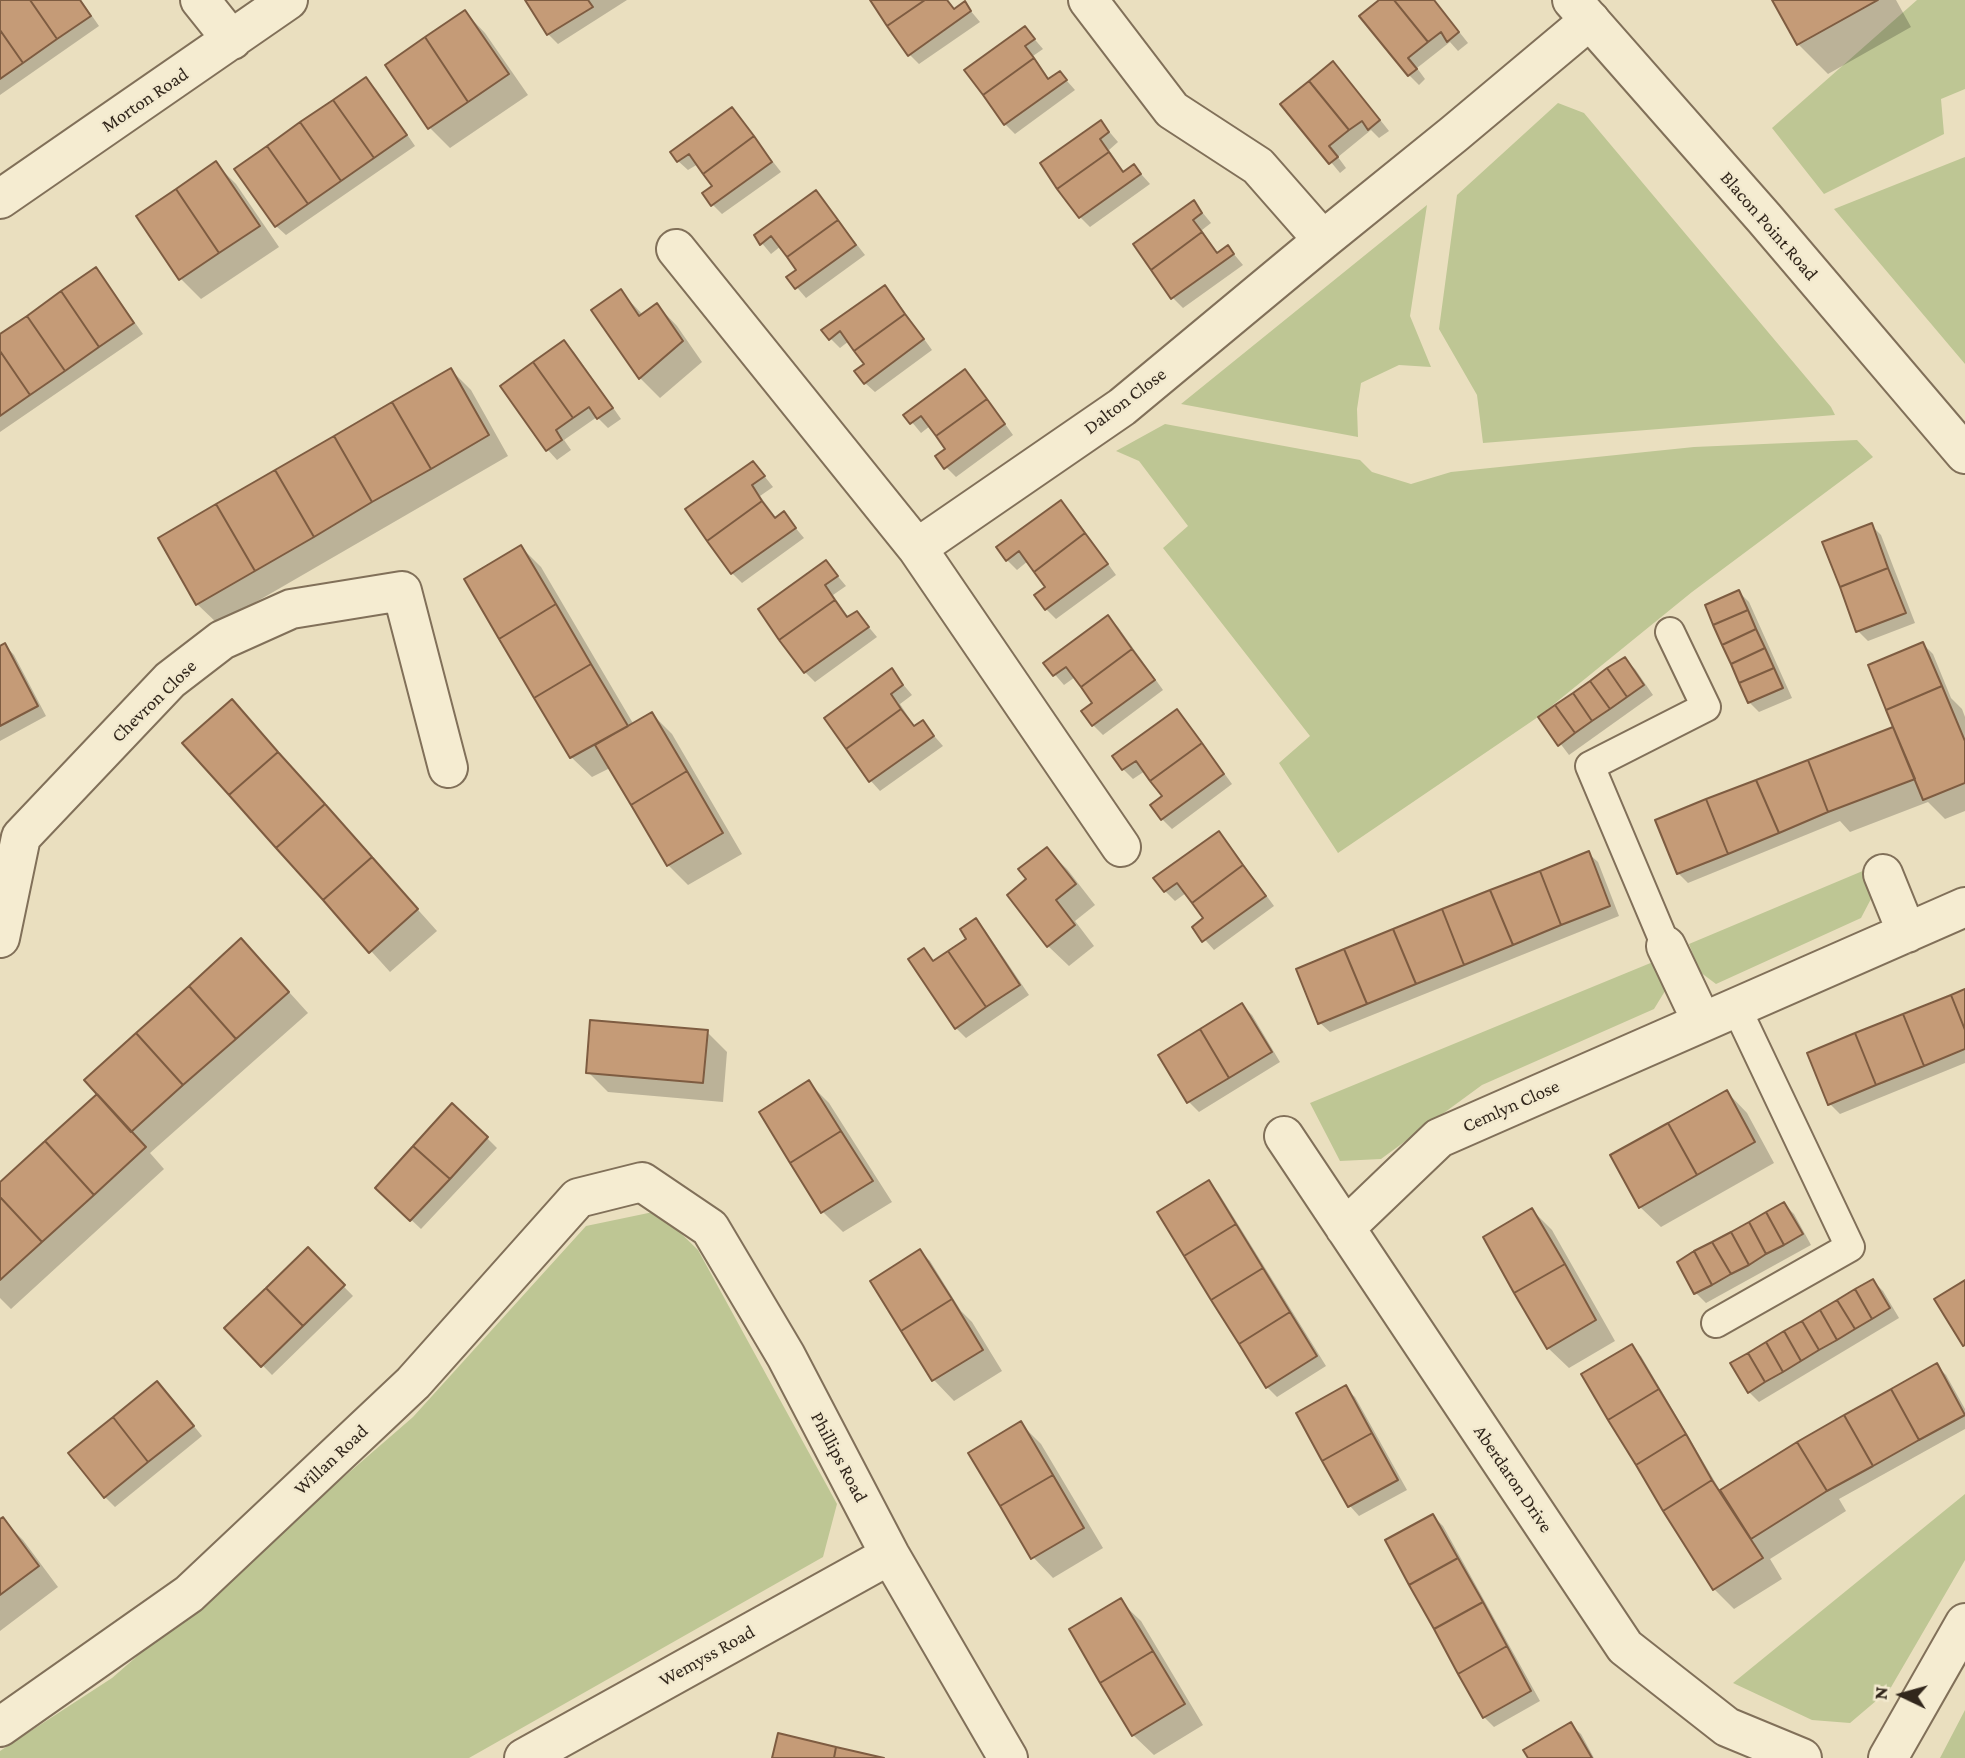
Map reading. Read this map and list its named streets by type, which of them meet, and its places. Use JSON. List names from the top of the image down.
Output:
{
  "streets": {
    "street": [
      "Morton Road",
      "Blacon Point Road",
      "Dalton Close",
      "Chevron Close",
      "Cemlyn Close",
      "Phillips Road",
      "Willan Road",
      "Aberdaron Drive",
      "Wemyss Road"
    ]
  },
  "crossings": [
    ["Blacon Point Road", "Dalton Close"],
    ["Cemlyn Close", "Aberdaron Drive"],
    ["Phillips Road", "Willan Road"],
    ["Phillips Road", "Wemyss Road"]
  ],
  "north": "left"
}
